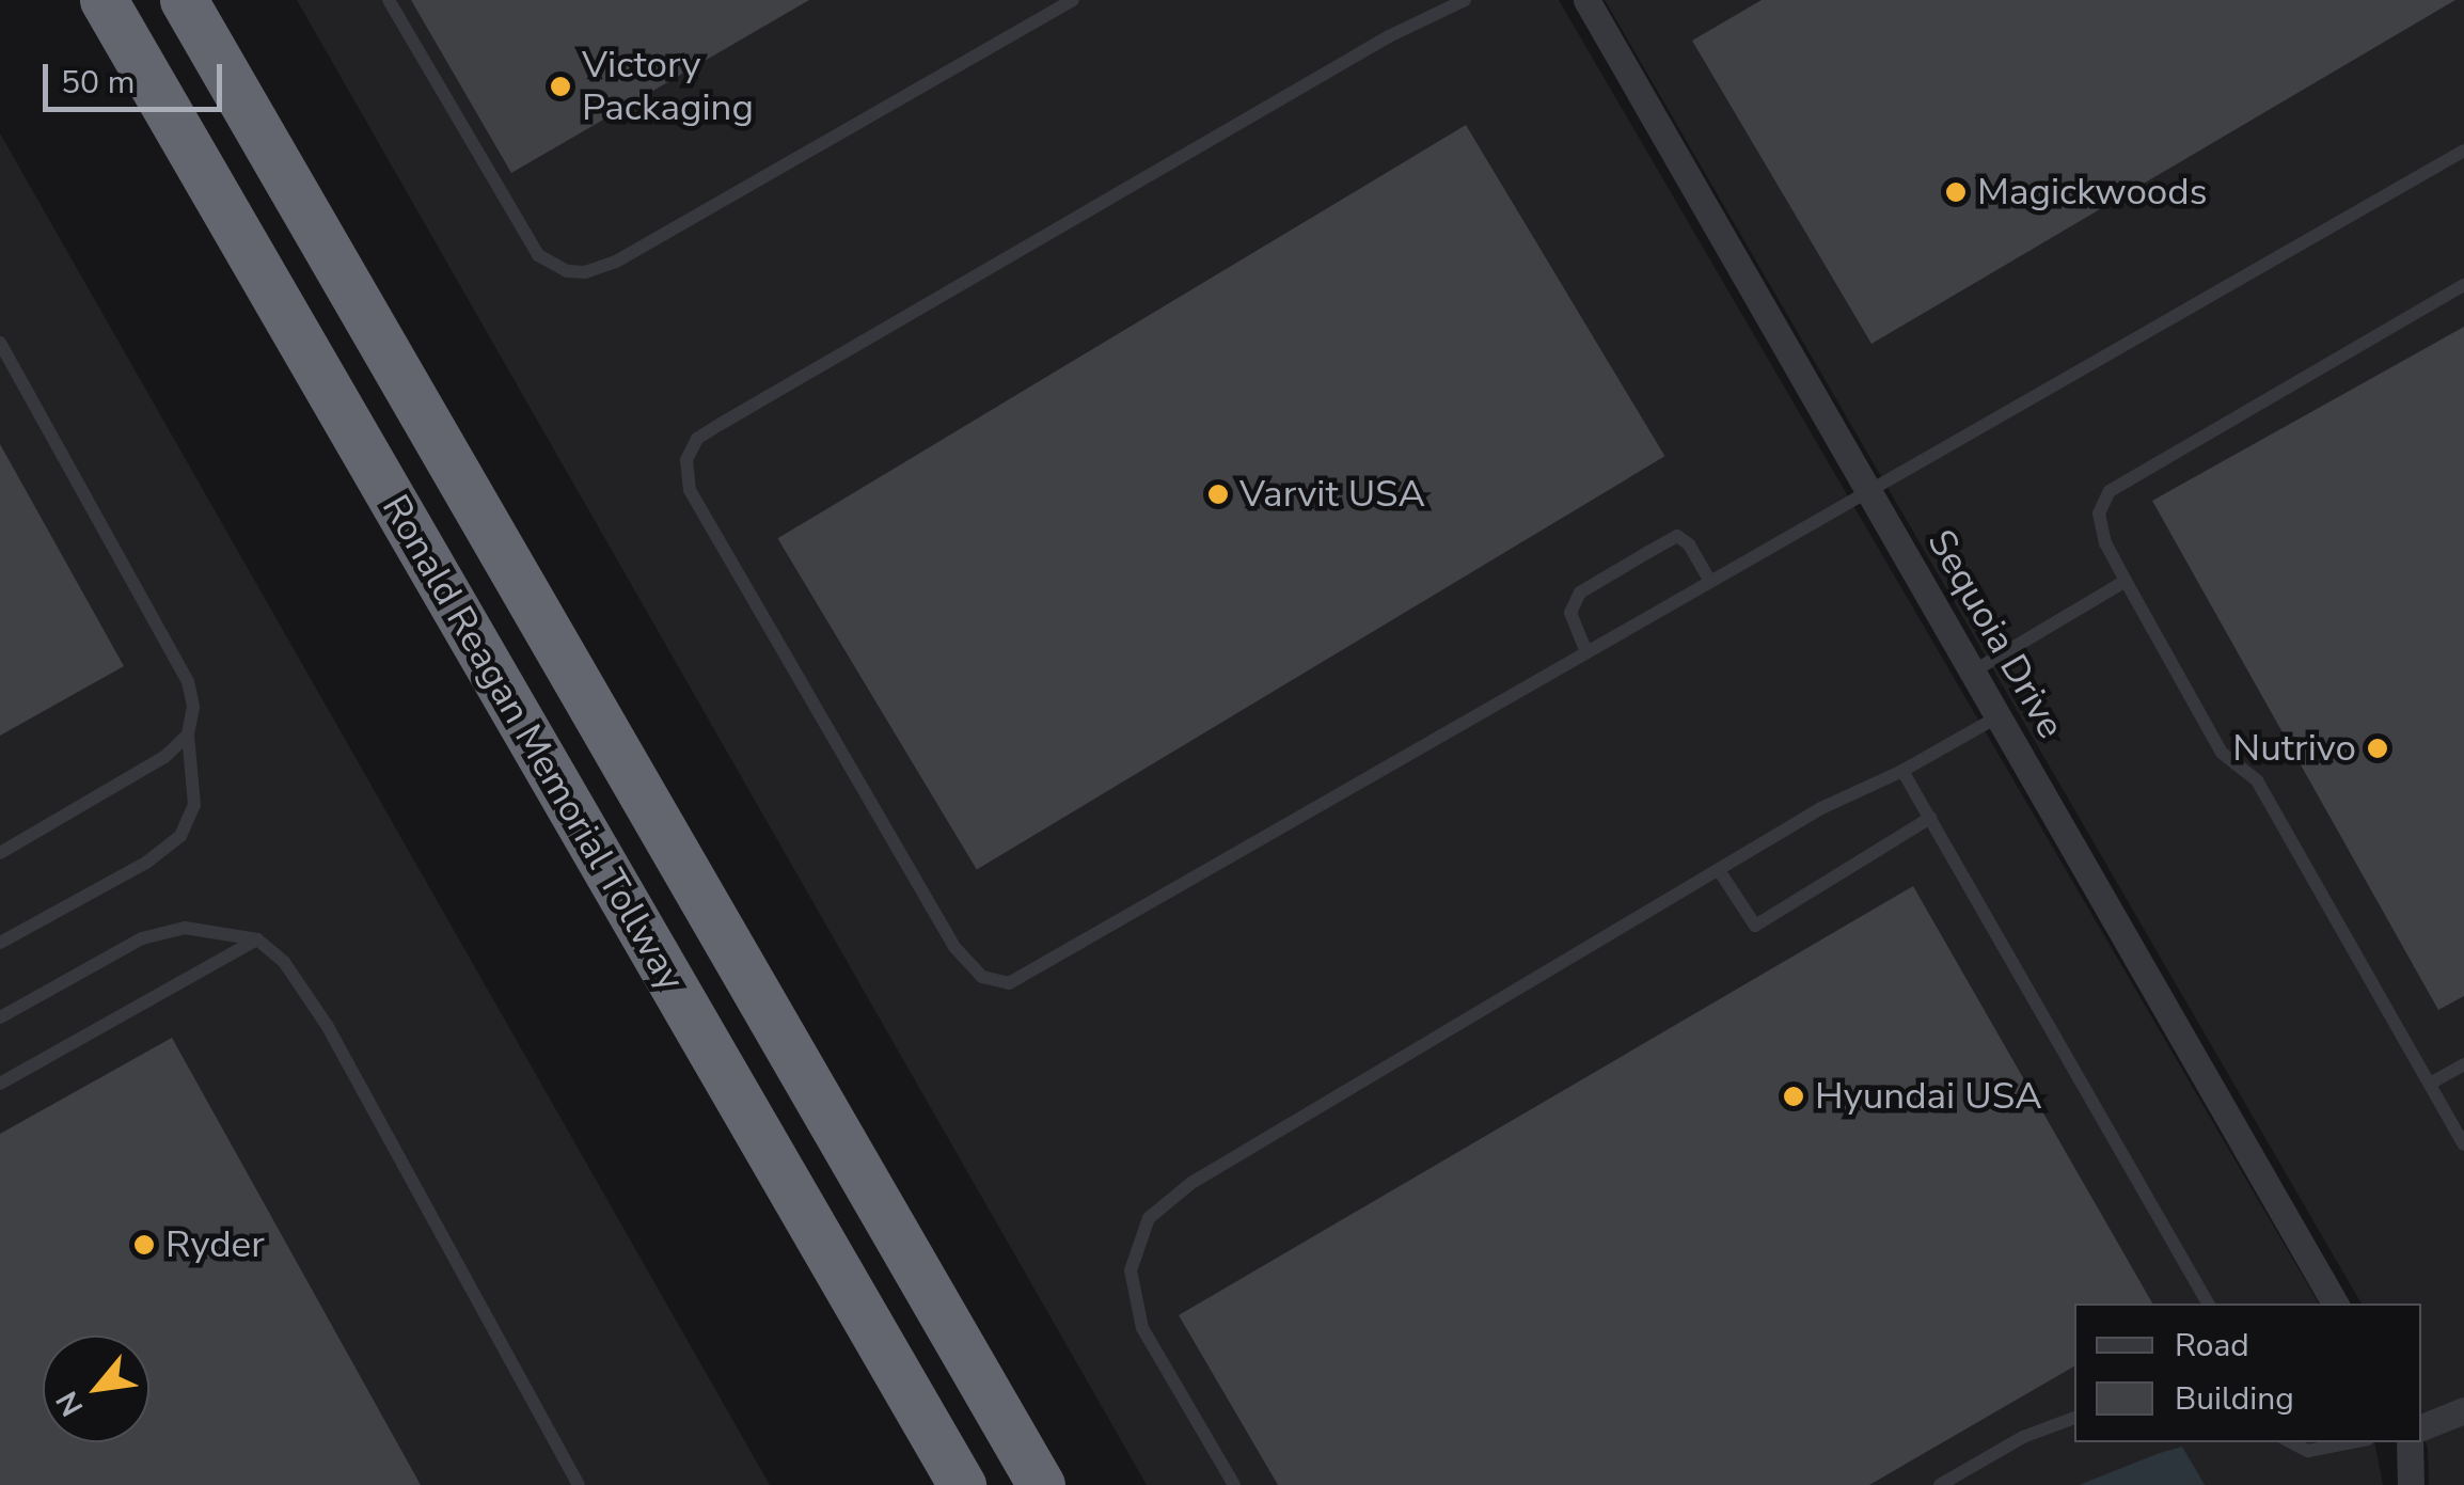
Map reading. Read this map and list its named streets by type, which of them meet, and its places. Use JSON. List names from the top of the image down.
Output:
{
  "streets": {
    "highway": ["Ronald Reagan Memorial Tollway"],
    "street": ["Sequoia Drive"]
  },
  "places": [
    "Victory Packaging",
    "Magickwoods",
    "Varvit USA",
    "Nutrivo",
    "Hyundai USA",
    "Ryder"
  ],
  "legend": ["Road", "Building"],
  "scale_bar": "50 m",
  "north": "bottom left"
}
